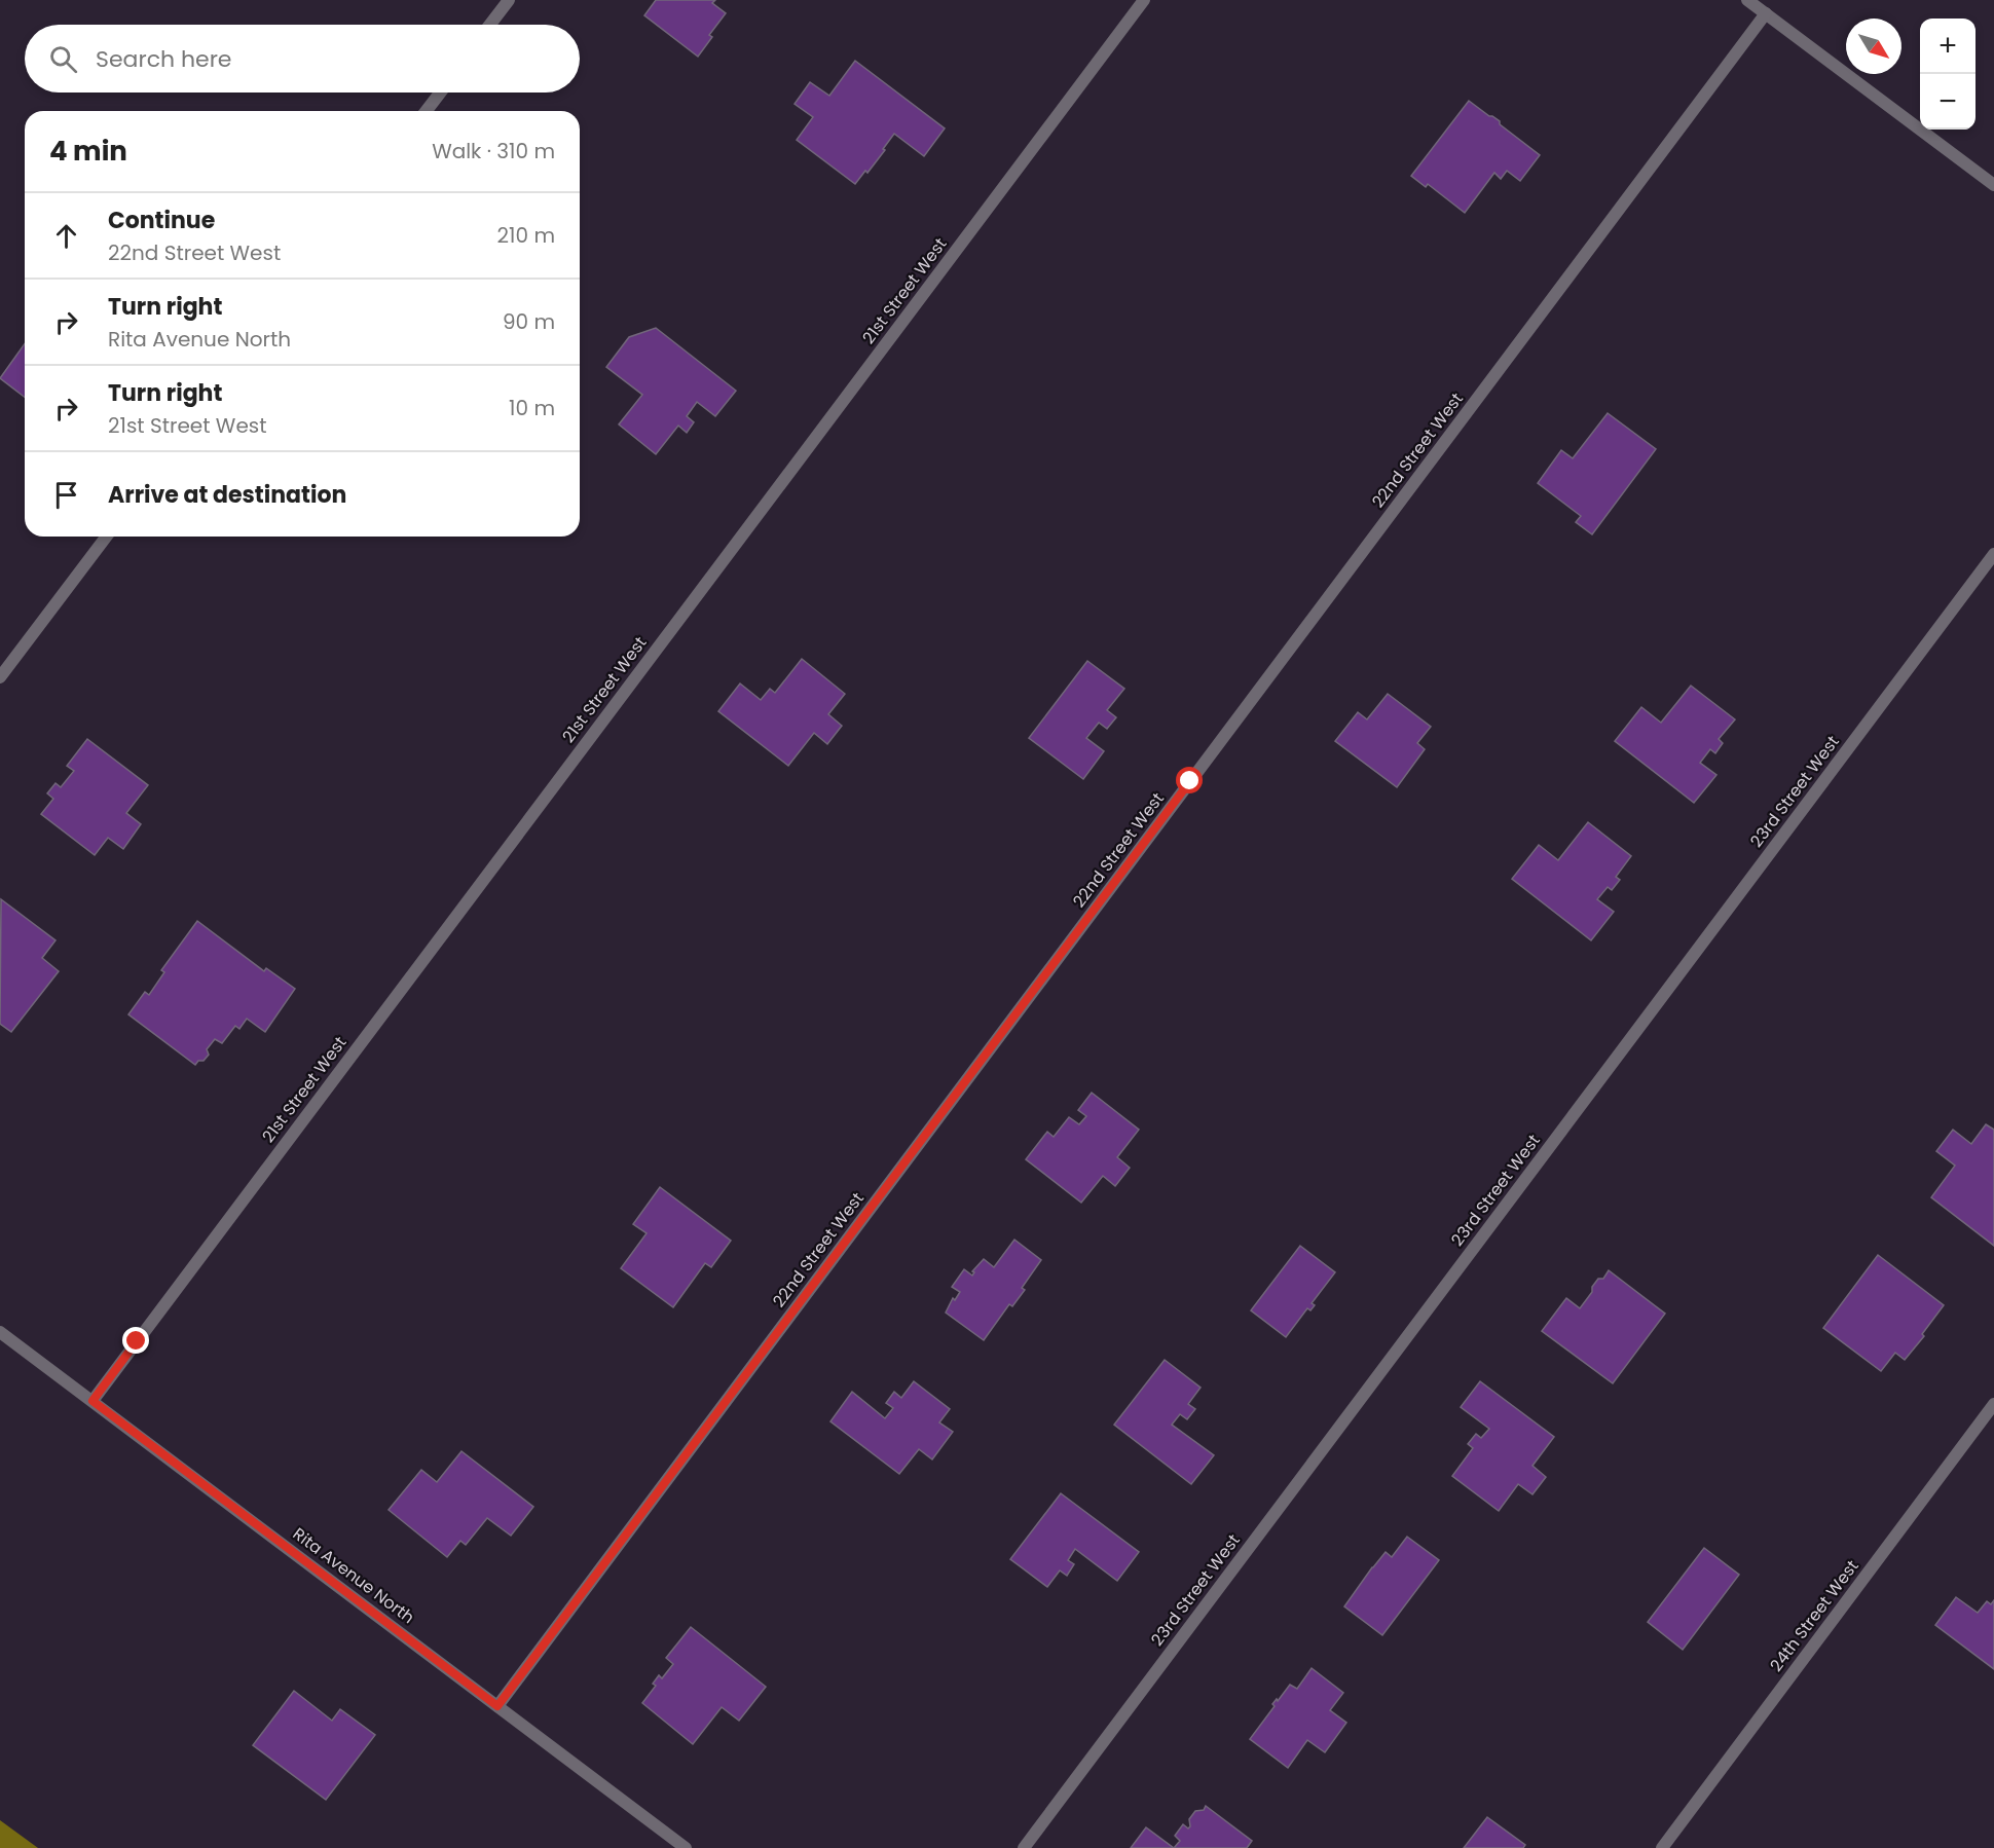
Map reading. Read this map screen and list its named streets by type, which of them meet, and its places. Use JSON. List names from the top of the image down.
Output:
{
  "streets": {
    "street": [
      "21st Street West",
      "22nd Street West",
      "23rd Street West",
      "Rita Avenue North",
      "24th Street West"
    ]
  },
  "crossings": [
    ["21st Street West", "Rita Avenue North"],
    ["22nd Street West", "Rita Avenue North"]
  ],
  "north": "bottom right",
  "page": {
    "map_buttons": ["+", "−"],
    "search": "Search here",
    "heading": ["4 min", "Walk · 310 m"],
    "list": [
      ["Continue", "22nd Street West", "210 m"],
      ["Turn right", "Rita Avenue North", "90 m"],
      ["Turn right", "21st Street West", "10 m"],
      "Arrive at destination"
    ]
  }
}
